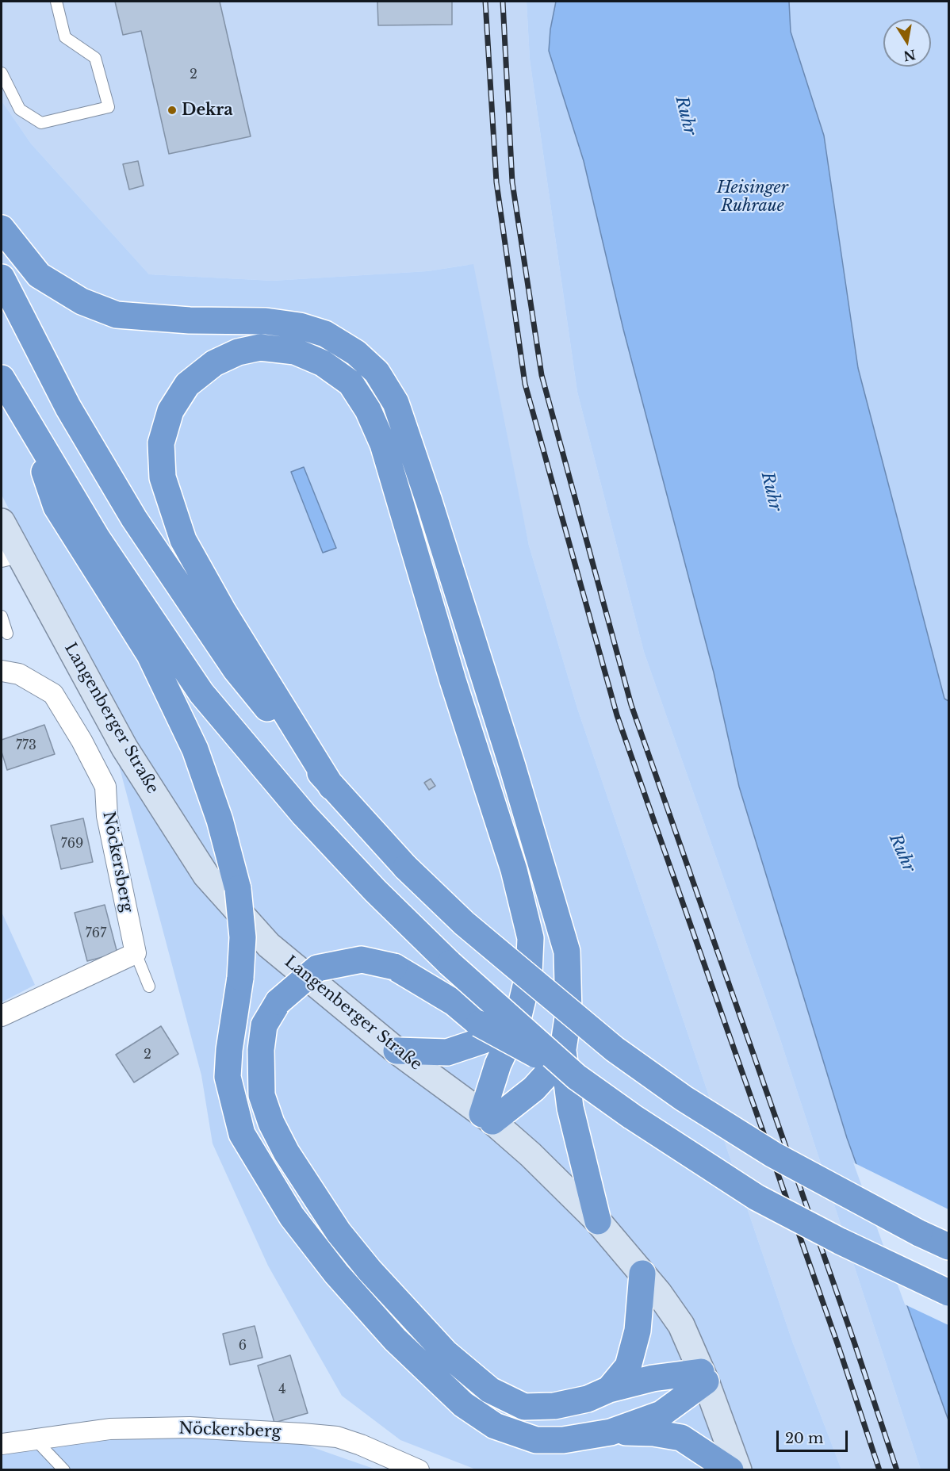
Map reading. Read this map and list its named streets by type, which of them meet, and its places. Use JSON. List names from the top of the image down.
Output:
{
  "streets": {
    "street": ["Langenberger Straße", "Nöckersberg"]
  },
  "water": ["Ruhr"],
  "parks": ["Heisinger Ruhraue"],
  "places": ["Dekra"],
  "house_numbers": [
    "2",
    "773",
    "769",
    "767",
    "2",
    "6",
    "4"
  ],
  "scale_bar": "20 m",
  "north": "bottom"
}
